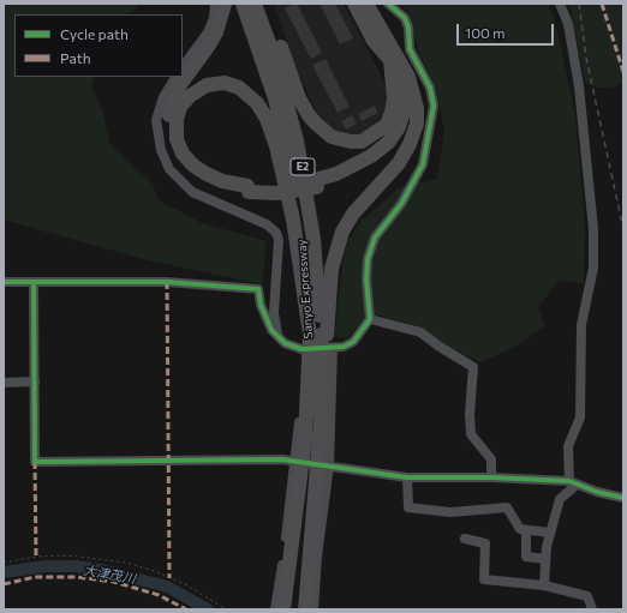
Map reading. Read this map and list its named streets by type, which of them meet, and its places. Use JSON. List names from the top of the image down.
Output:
{
  "streets": {
    "highway": ["E2", "Sanyo Expressway"]
  },
  "water": ["大津茂川"],
  "legend": ["Cycle path", "Path"],
  "scale_bar": "100 m"
}
